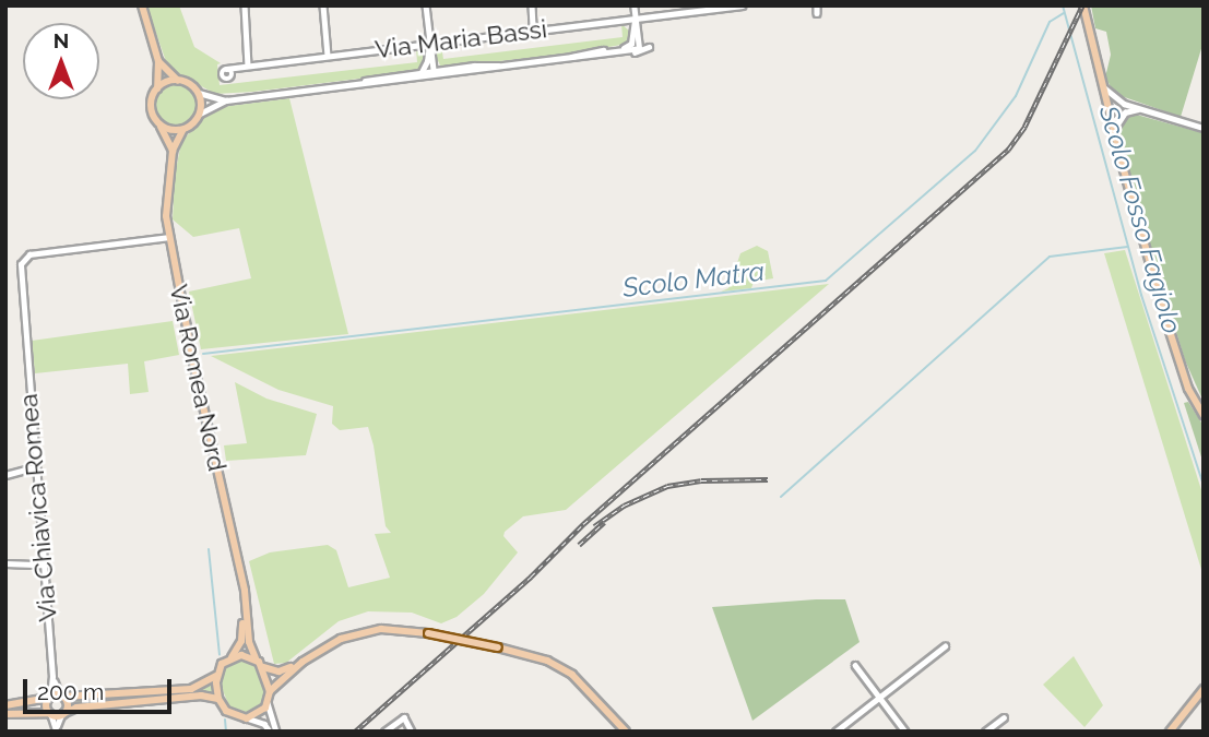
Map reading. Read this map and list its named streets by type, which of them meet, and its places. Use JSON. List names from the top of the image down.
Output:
{
  "streets": {
    "main road": ["Via Romea Nord"],
    "street": ["Via Maria Bassi", "Via Chiavica Romea"]
  },
  "crossings": [
    ["Via Romea Nord", "Via Chiavica Romea"]
  ],
  "water": ["Scolo Fosso Fagiolo", "Scolo Matra"],
  "scale_bar": "200 m",
  "north": "top"
}
